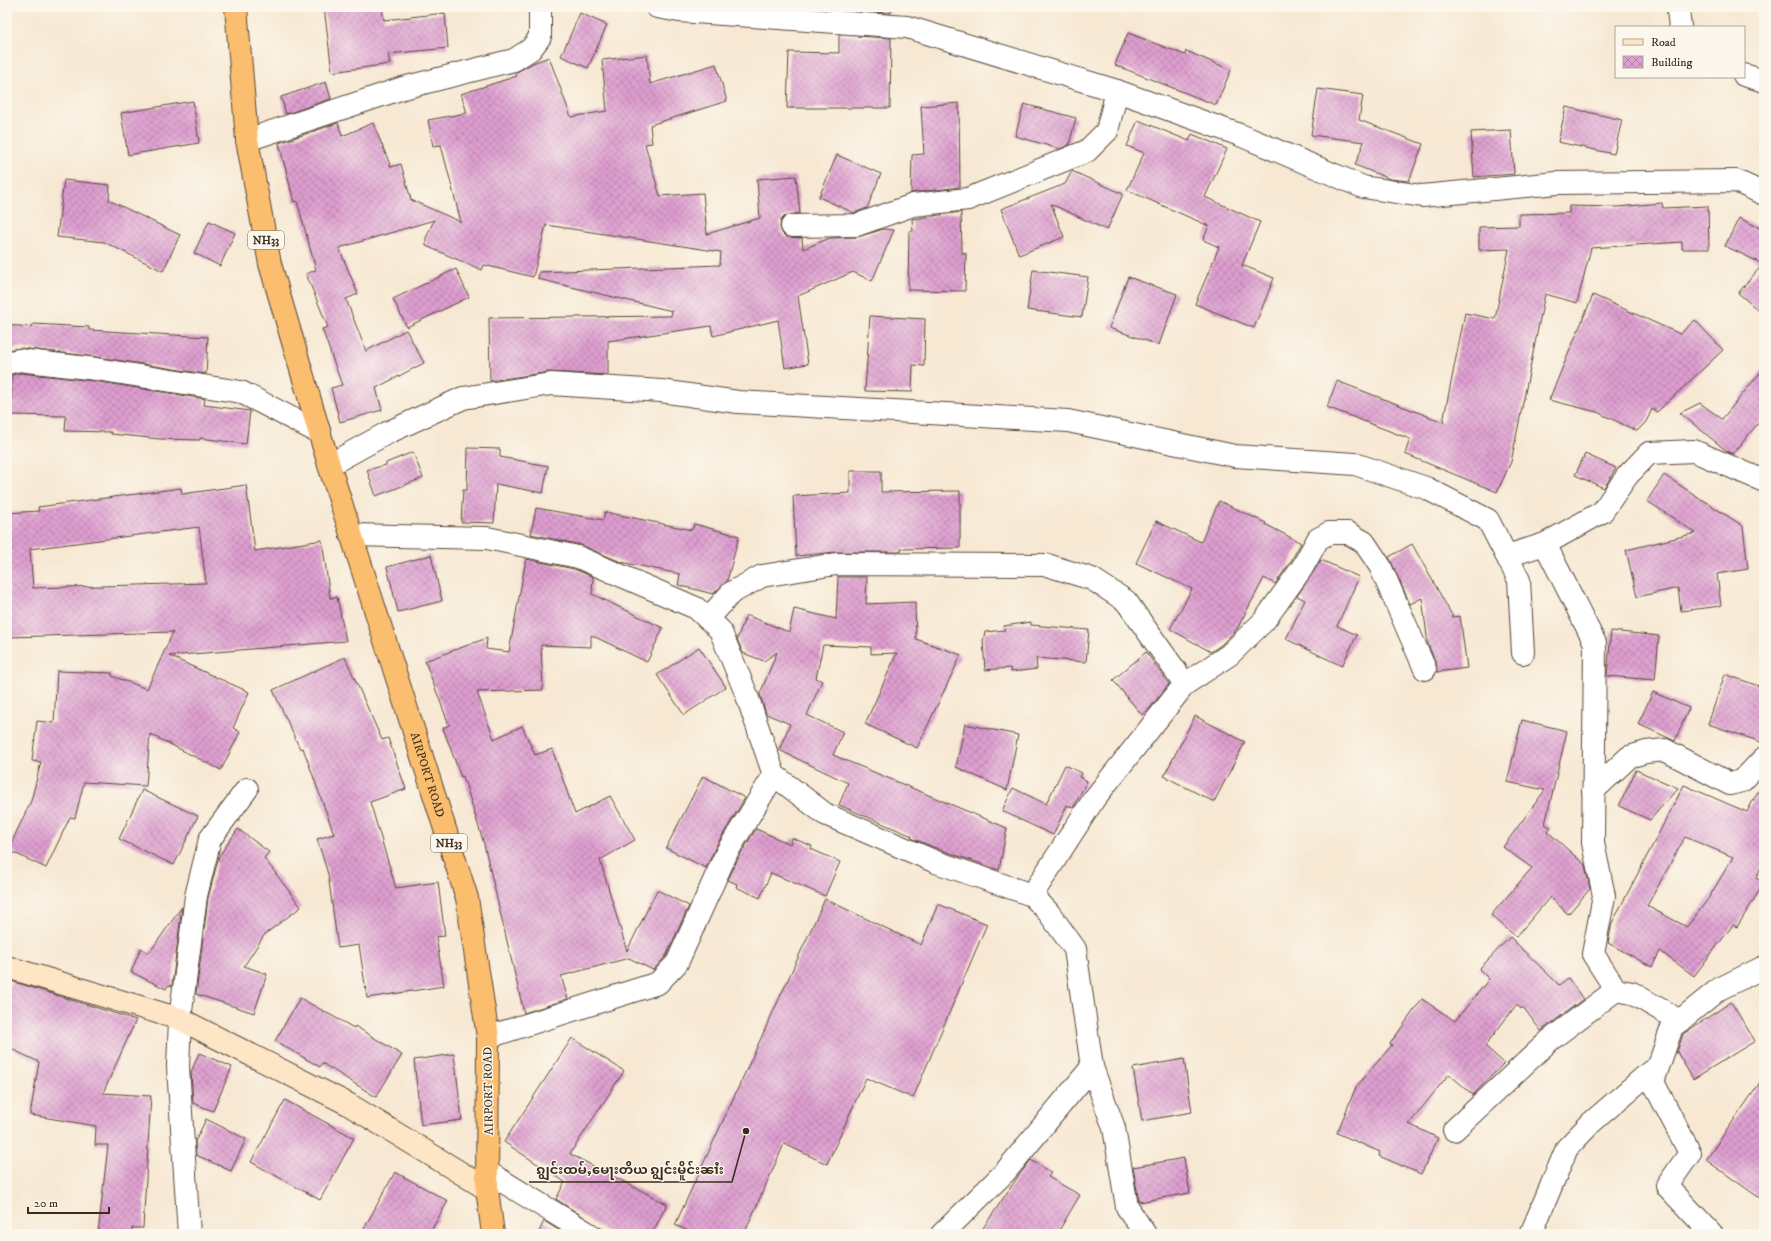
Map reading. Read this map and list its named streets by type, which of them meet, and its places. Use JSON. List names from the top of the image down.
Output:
{
  "streets": {
    "highway": ["NH33", "AIRPORT ROAD"]
  },
  "crossings": [
    ["NH33", "AIRPORT ROAD"]
  ],
  "places": ["ၵျွင်းထမ်ႇမေႃးတိယ ၵျွင်းမိူင်းၼၢႆး"],
  "legend": ["Road", "Building"],
  "scale_bar": "20 m"
}
